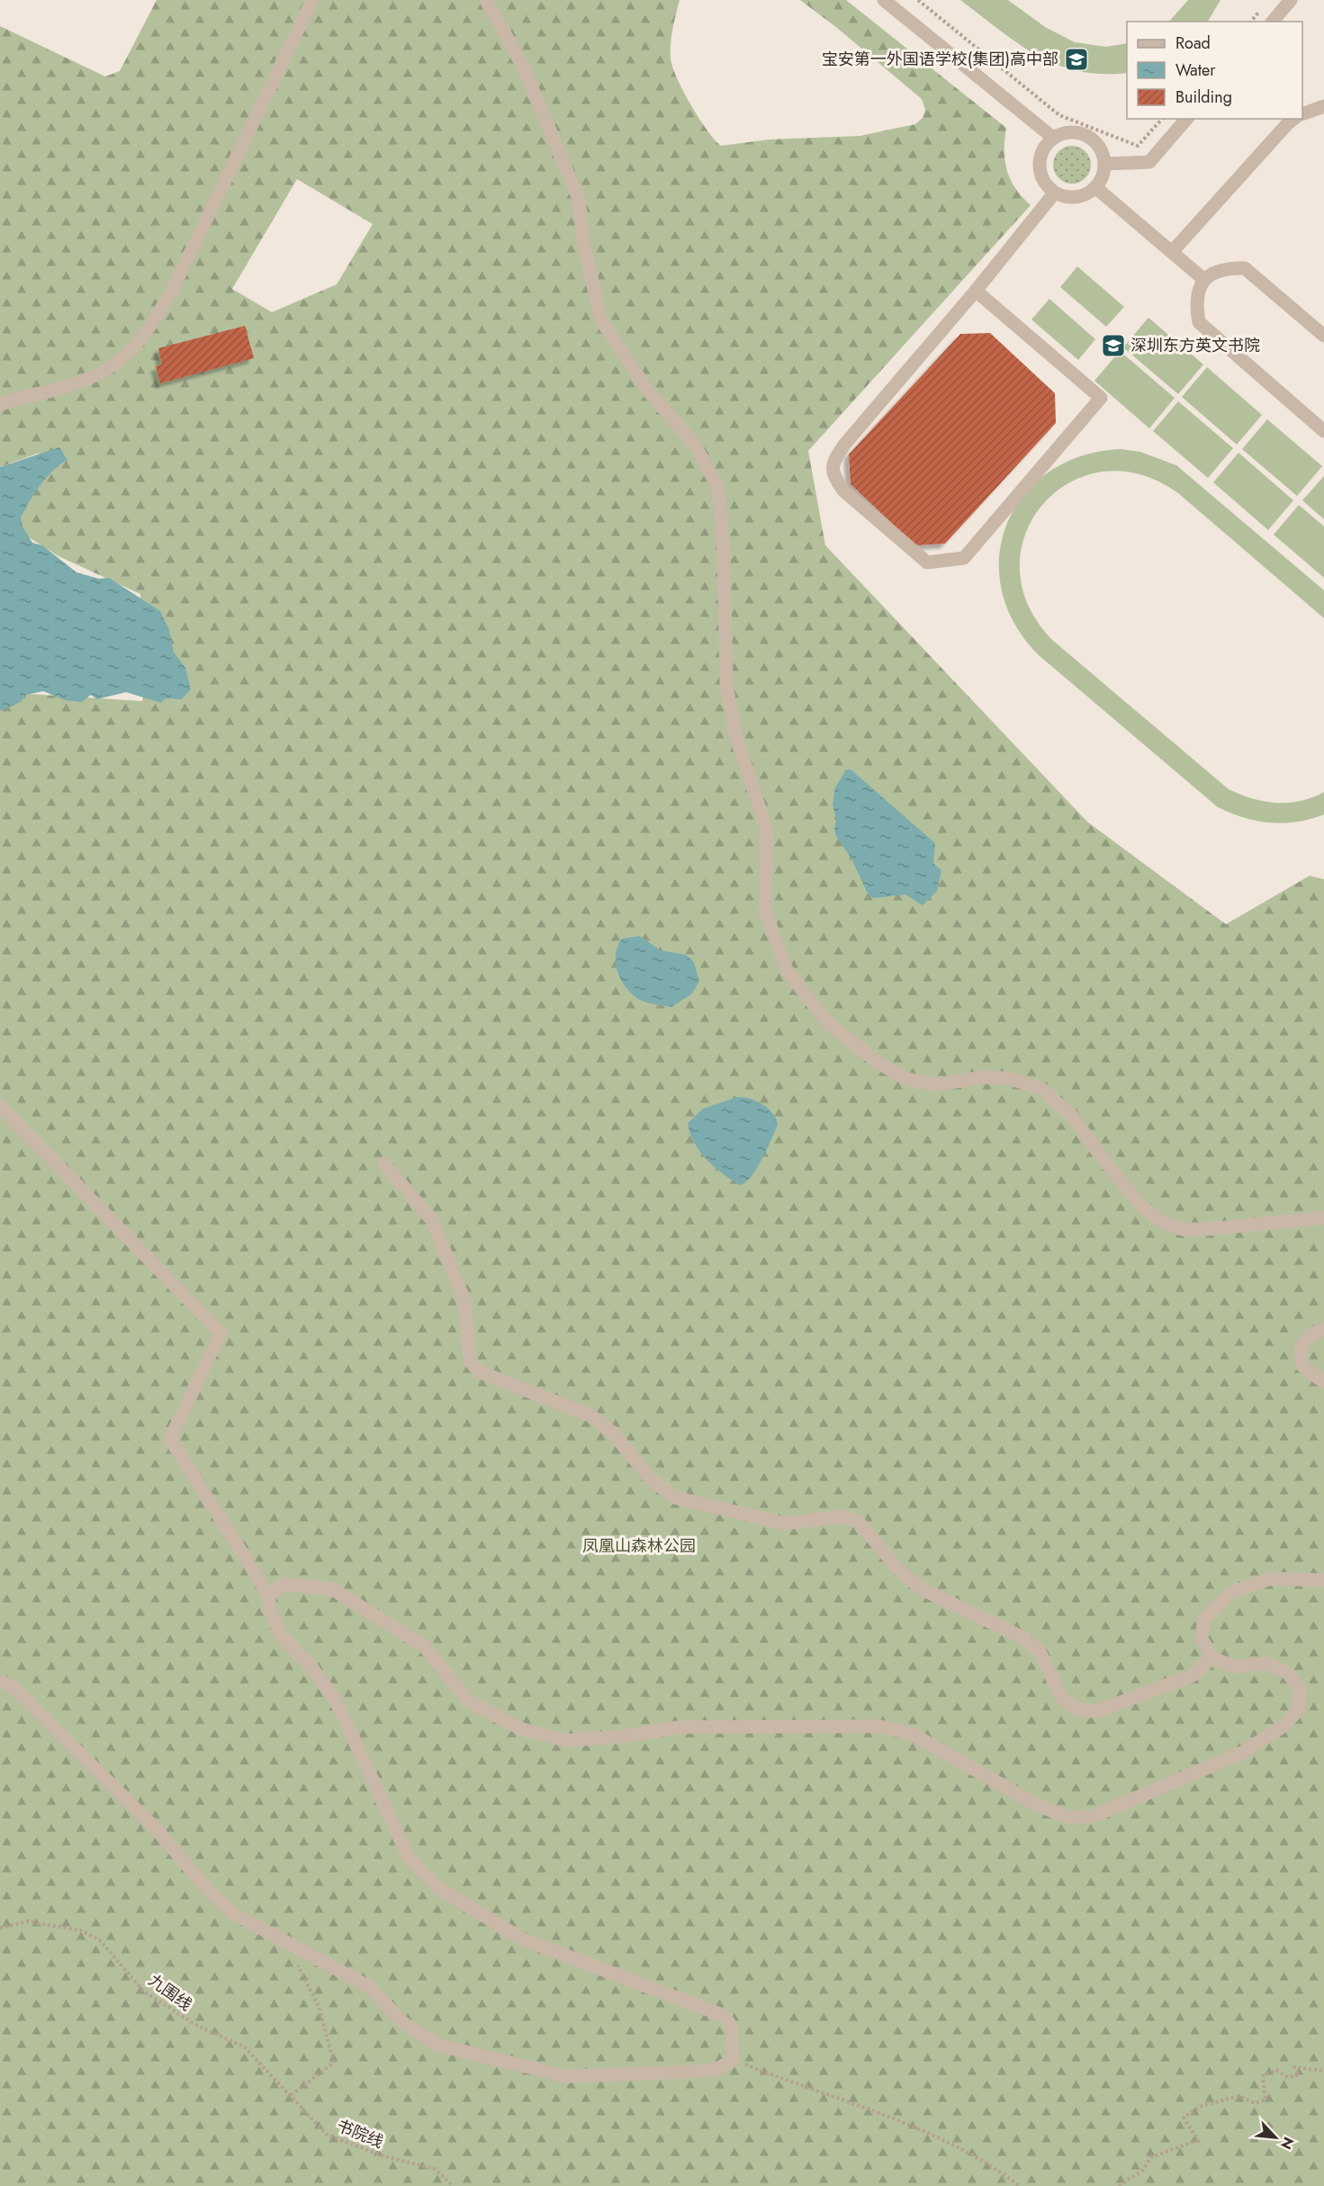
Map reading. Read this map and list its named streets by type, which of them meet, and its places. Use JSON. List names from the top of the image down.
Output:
{
  "streets": {
    "path": ["九围线", "书院线"]
  },
  "crossings": [
    ["九围线", "书院线"]
  ],
  "parks": ["凤凰山森林公园"],
  "places": {
    "school or university": ["宝安第一外国语学校(集团)高中部", "深圳东方英文书院"]
  },
  "legend": ["Road", "Water", "Building"],
  "north": "bottom right"
}
